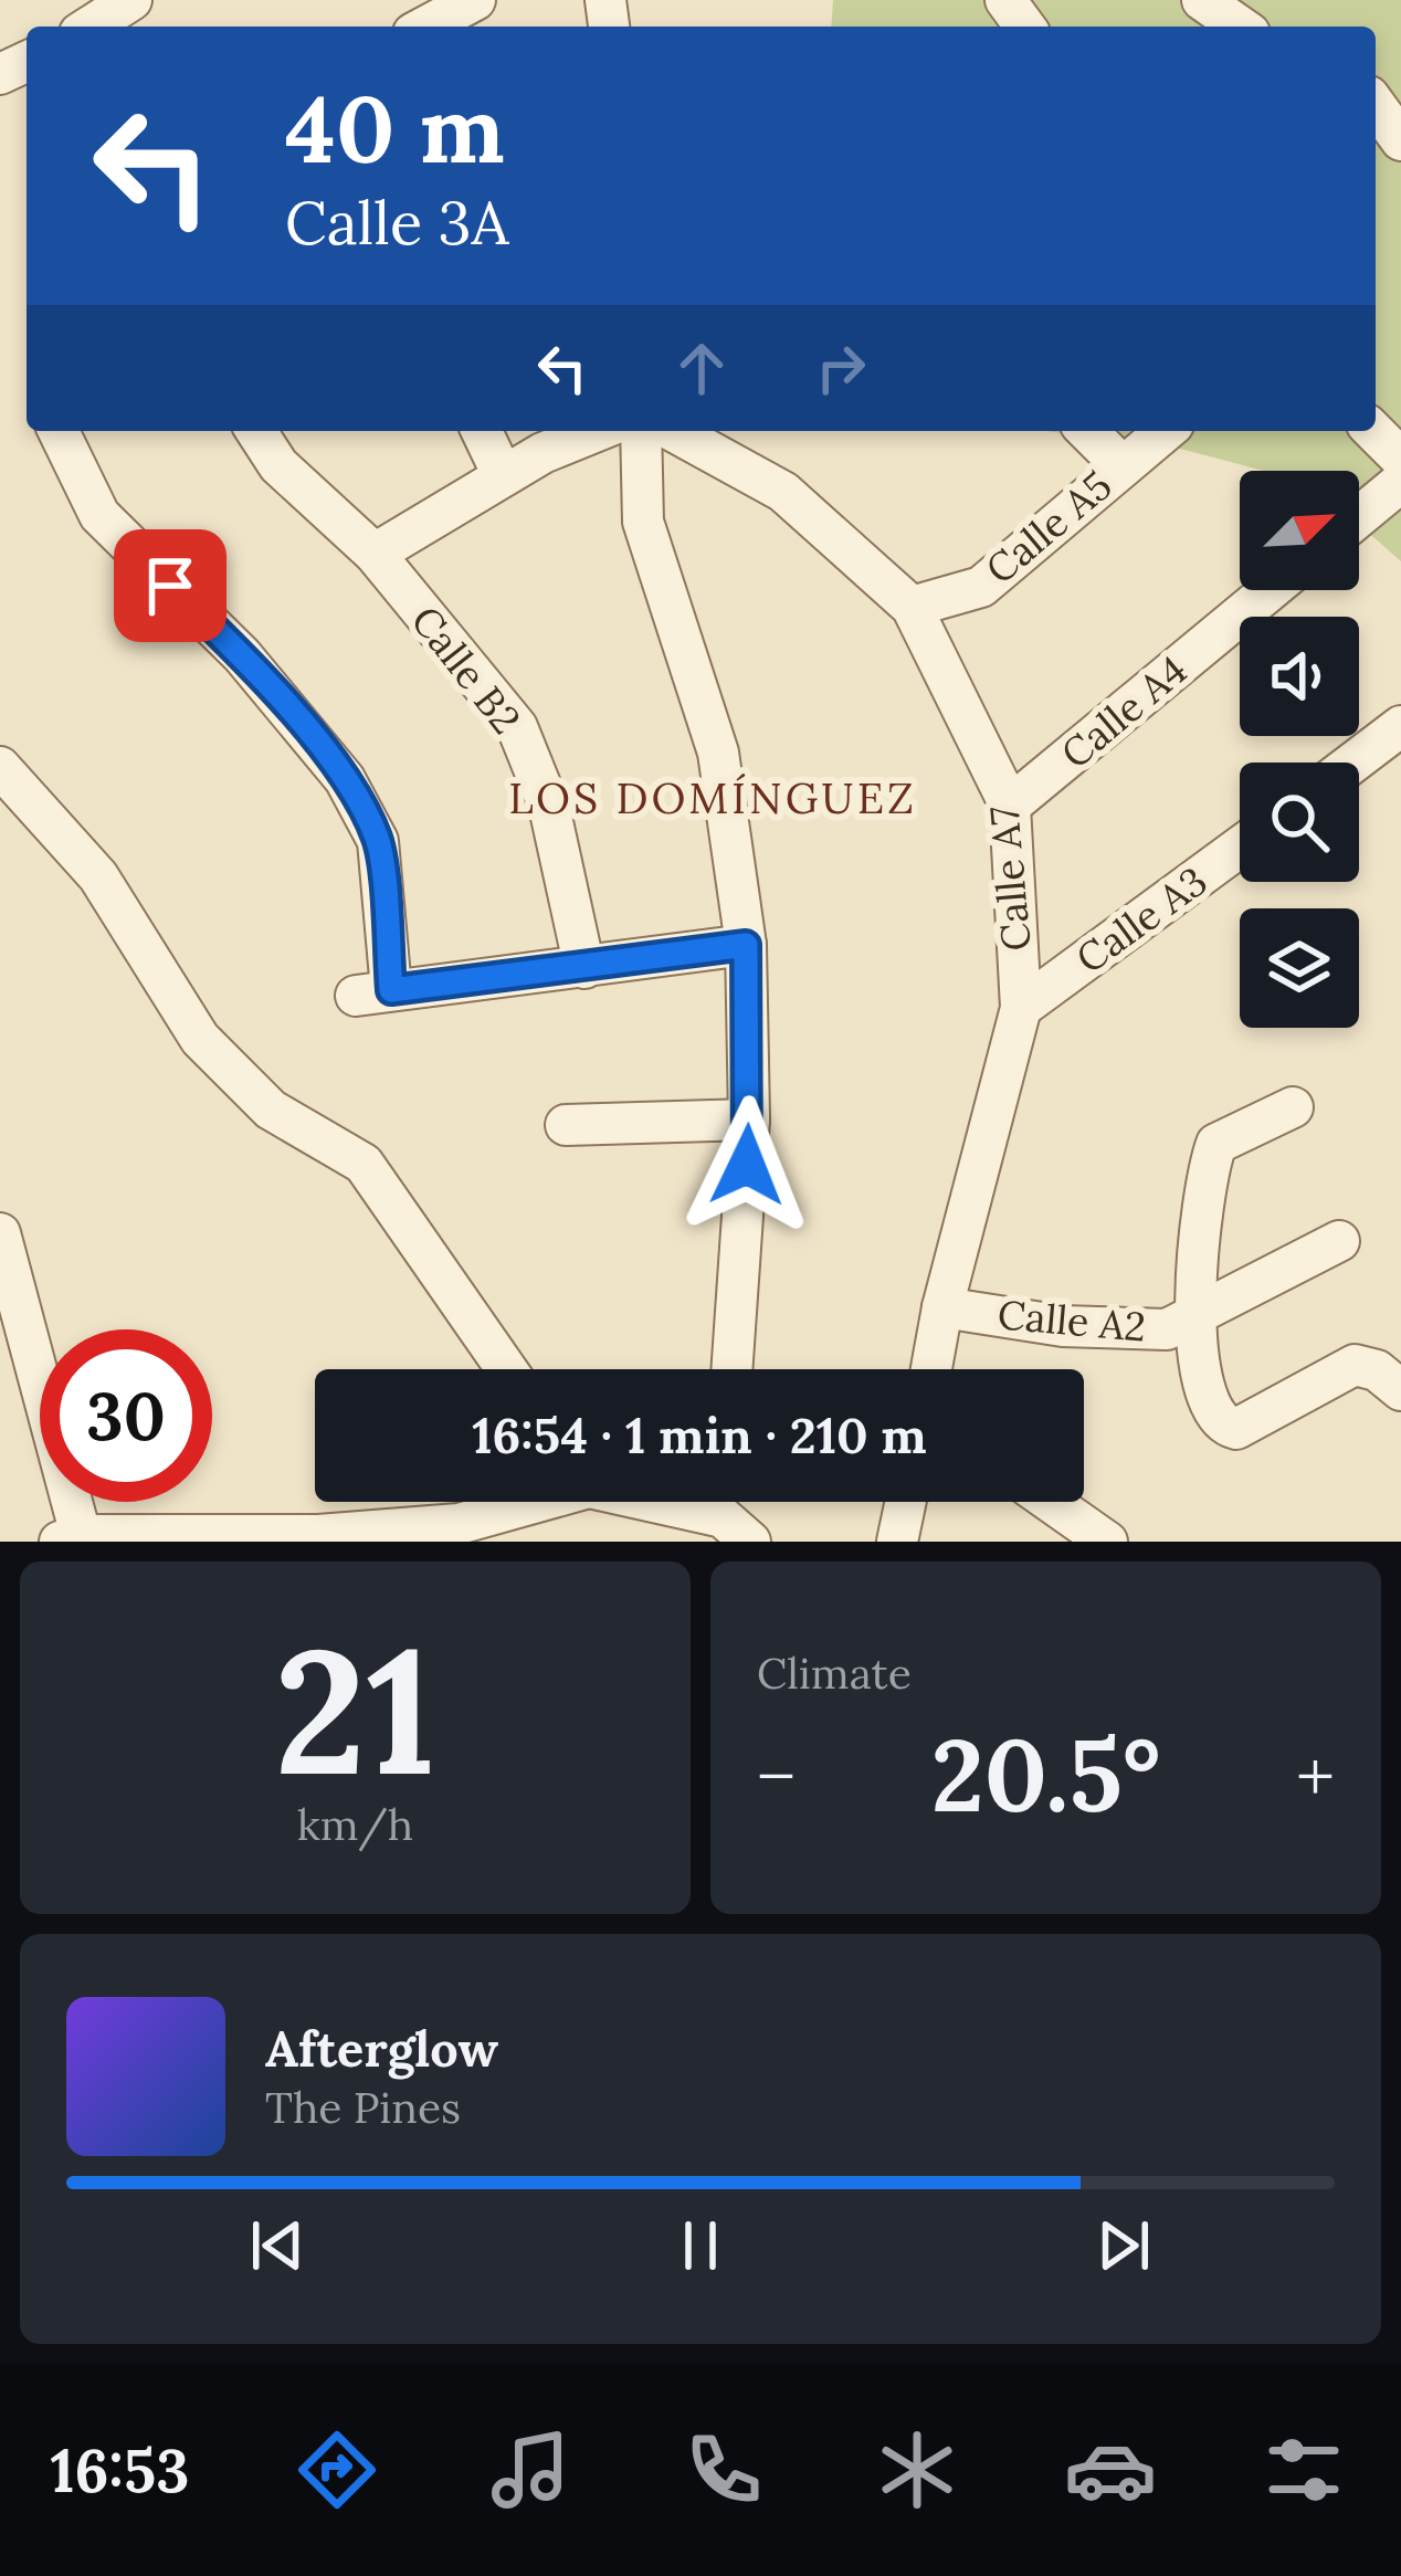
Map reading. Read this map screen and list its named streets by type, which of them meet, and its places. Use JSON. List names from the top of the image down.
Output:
{
  "streets": {
    "street": [
      "Calle A5",
      "Calle B2",
      "Calle A4",
      "Calle A7",
      "Calle A3",
      "Calle A2"
    ]
  },
  "crossings": [
    ["Calle A5", "Calle A7"],
    ["Calle A4", "Calle A7"],
    ["Calle A7", "Calle A3"],
    ["Calle A7", "Calle A2"]
  ],
  "districts": ["LOS DOMÍNGUEZ"],
  "north": "top right",
  "page": {
    "turn": ["40 m", "Calle 3A"],
    "limit": "30",
    "trip": "16:54 · 1 min · 210 m",
    "tile": [
      ["21", "km/h"],
      "Climate"
    ],
    "heat": ["−", "20.5°", "+"],
    "song": ["Afterglow", "The Pines"],
    "tabs": "16:53"
  }
}
